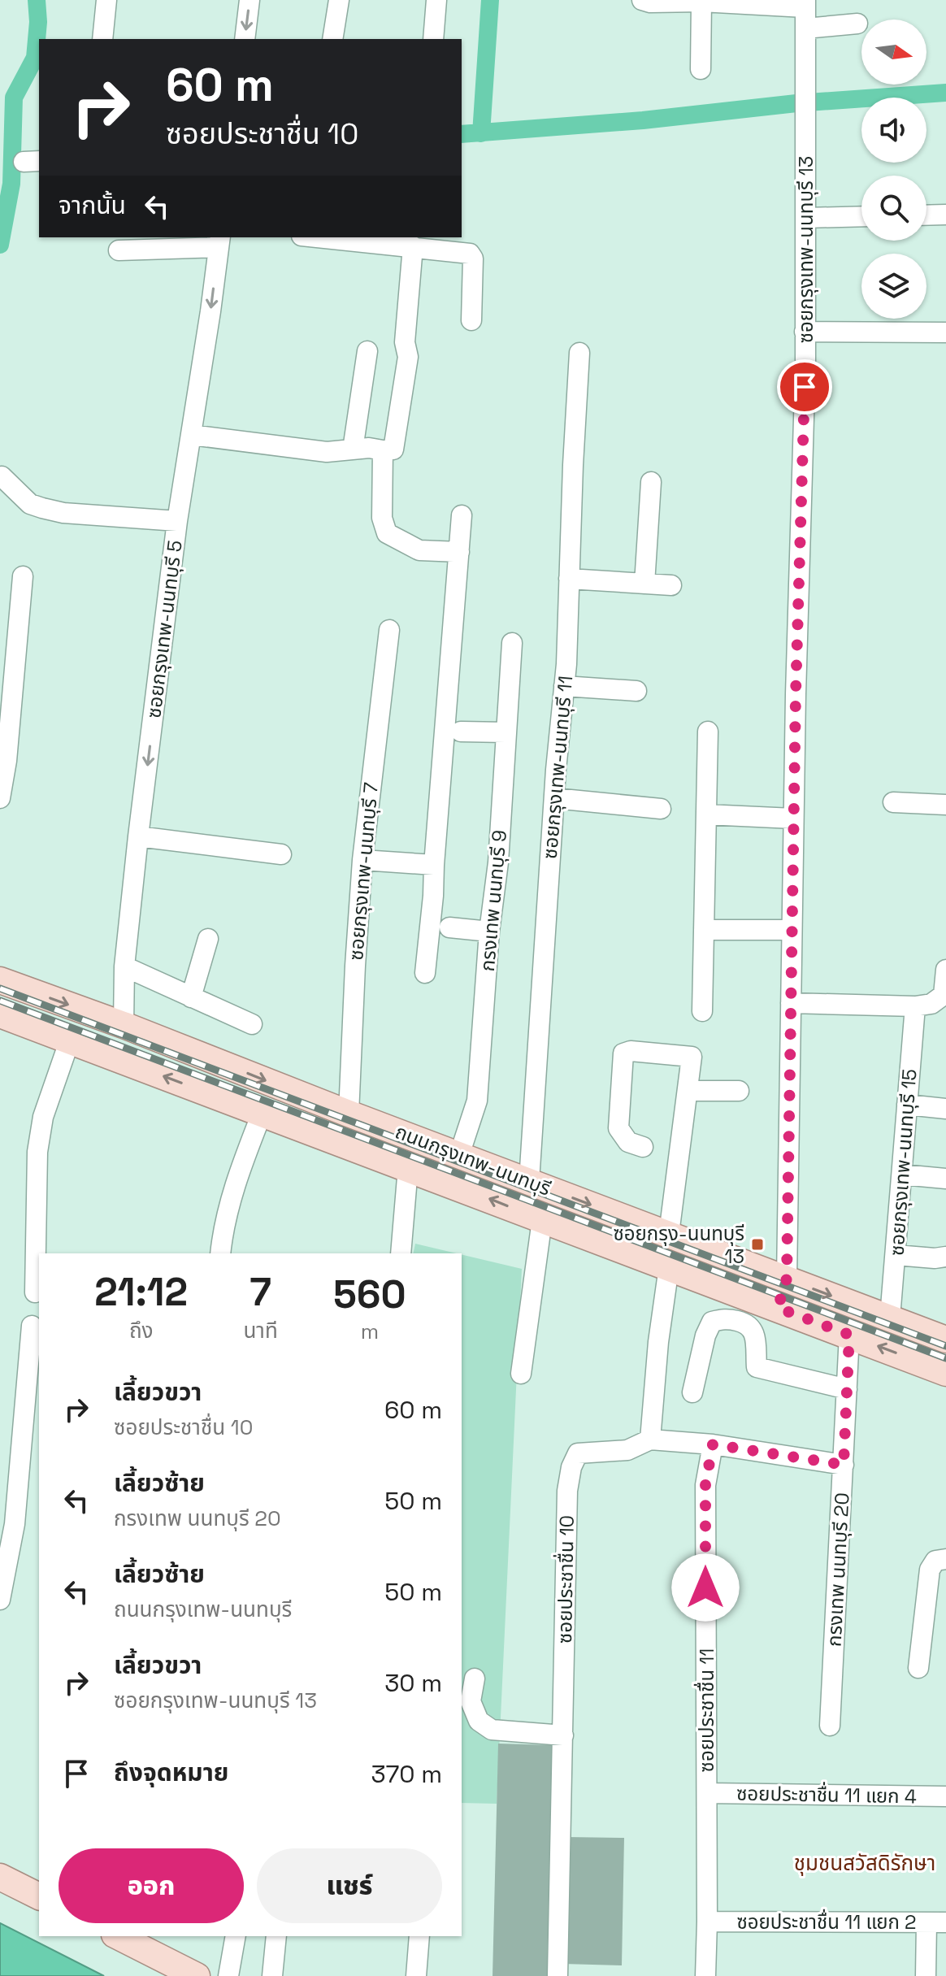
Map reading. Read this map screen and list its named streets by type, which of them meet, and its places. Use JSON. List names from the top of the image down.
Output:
{
  "streets": {
    "main road": ["ถนนกรุงเทพ-นนทบุรี"],
    "street": [
      "ซอยกรุงเทพ-นนทบุรี 13",
      "ซอยกรุงเทพ-นนทบุรี 5",
      "ซอยกรุงเทพ-นนทบุรี 11",
      "ซอยกรุงเทพ-นนทบุรี 7",
      "กรงเทพ นนทบุรี 9",
      "ซอยกรุงเทพ-นนทบุรี 15",
      "กรงเทพ นนทบุรี 20",
      "ซอยประชาชื่น 10",
      "ซอยประชาชื่น 11",
      "ซอยประชาชื่น 11 แยก 4",
      "ซอยประชาชื่น 11 แยก 2"
    ]
  },
  "crossings": [
    ["ซอยกรุงเทพ-นนทบุรี 13", "ถนนกรุงเทพ-นนทบุรี"],
    ["ซอยกรุงเทพ-นนทบุรี 5", "ถนนกรุงเทพ-นนทบุรี"],
    ["ซอยกรุงเทพ-นนทบุรี 11", "ถนนกรุงเทพ-นนทบุรี"],
    ["ซอยกรุงเทพ-นนทบุรี 7", "ถนนกรุงเทพ-นนทบุรี"],
    ["กรงเทพ นนทบุรี 9", "ถนนกรุงเทพ-นนทบุรี"],
    ["ถนนกรุงเทพ-นนทบุรี", "ซอยกรุงเทพ-นนทบุรี 15"],
    ["ถนนกรุงเทพ-นนทบุรี", "กรงเทพ นนทบุรี 20"],
    ["กรงเทพ นนทบุรี 20", "ซอยประชาชื่น 10"],
    ["ซอยประชาชื่น 10", "ซอยประชาชื่น 11"],
    ["ซอยประชาชื่น 11", "ซอยประชาชื่น 11 แยก 4"],
    ["ซอยประชาชื่น 11", "ซอยประชาชื่น 11 แยก 2"]
  ],
  "districts": ["ชุมชนสวัสดิรักษา"],
  "places": {
    "transit": ["ซอยกรุง-นนทบุรี 13"]
  },
  "north": "right",
  "page": {
    "turn": ["60 m", "ซอยประชาชื่น 10"],
    "then": "จากนั้น",
    "eta": [
      "21:12",
      "ถึง",
      "7",
      "นาที",
      "560",
      "m"
    ],
    "list": [
      {
        "name": "เลี้ยวขวา",
        "note": "ซอยประชาชื่น 10",
        "value": "60 m"
      },
      {
        "name": "เลี้ยวซ้าย",
        "note": "กรงเทพ นนทบุรี 20",
        "value": "50 m"
      },
      {
        "name": "เลี้ยวซ้าย",
        "note": "ถนนกรุงเทพ-นนทบุรี",
        "value": "50 m"
      },
      {
        "name": "เลี้ยวขวา",
        "note": "ซอยกรุงเทพ-นนทบุรี 13",
        "value": "30 m"
      },
      {
        "name": "ถึงจุดหมาย",
        "value": "370 m"
      }
    ],
    "buttons": ["ออก", "แชร์"]
  }
}
